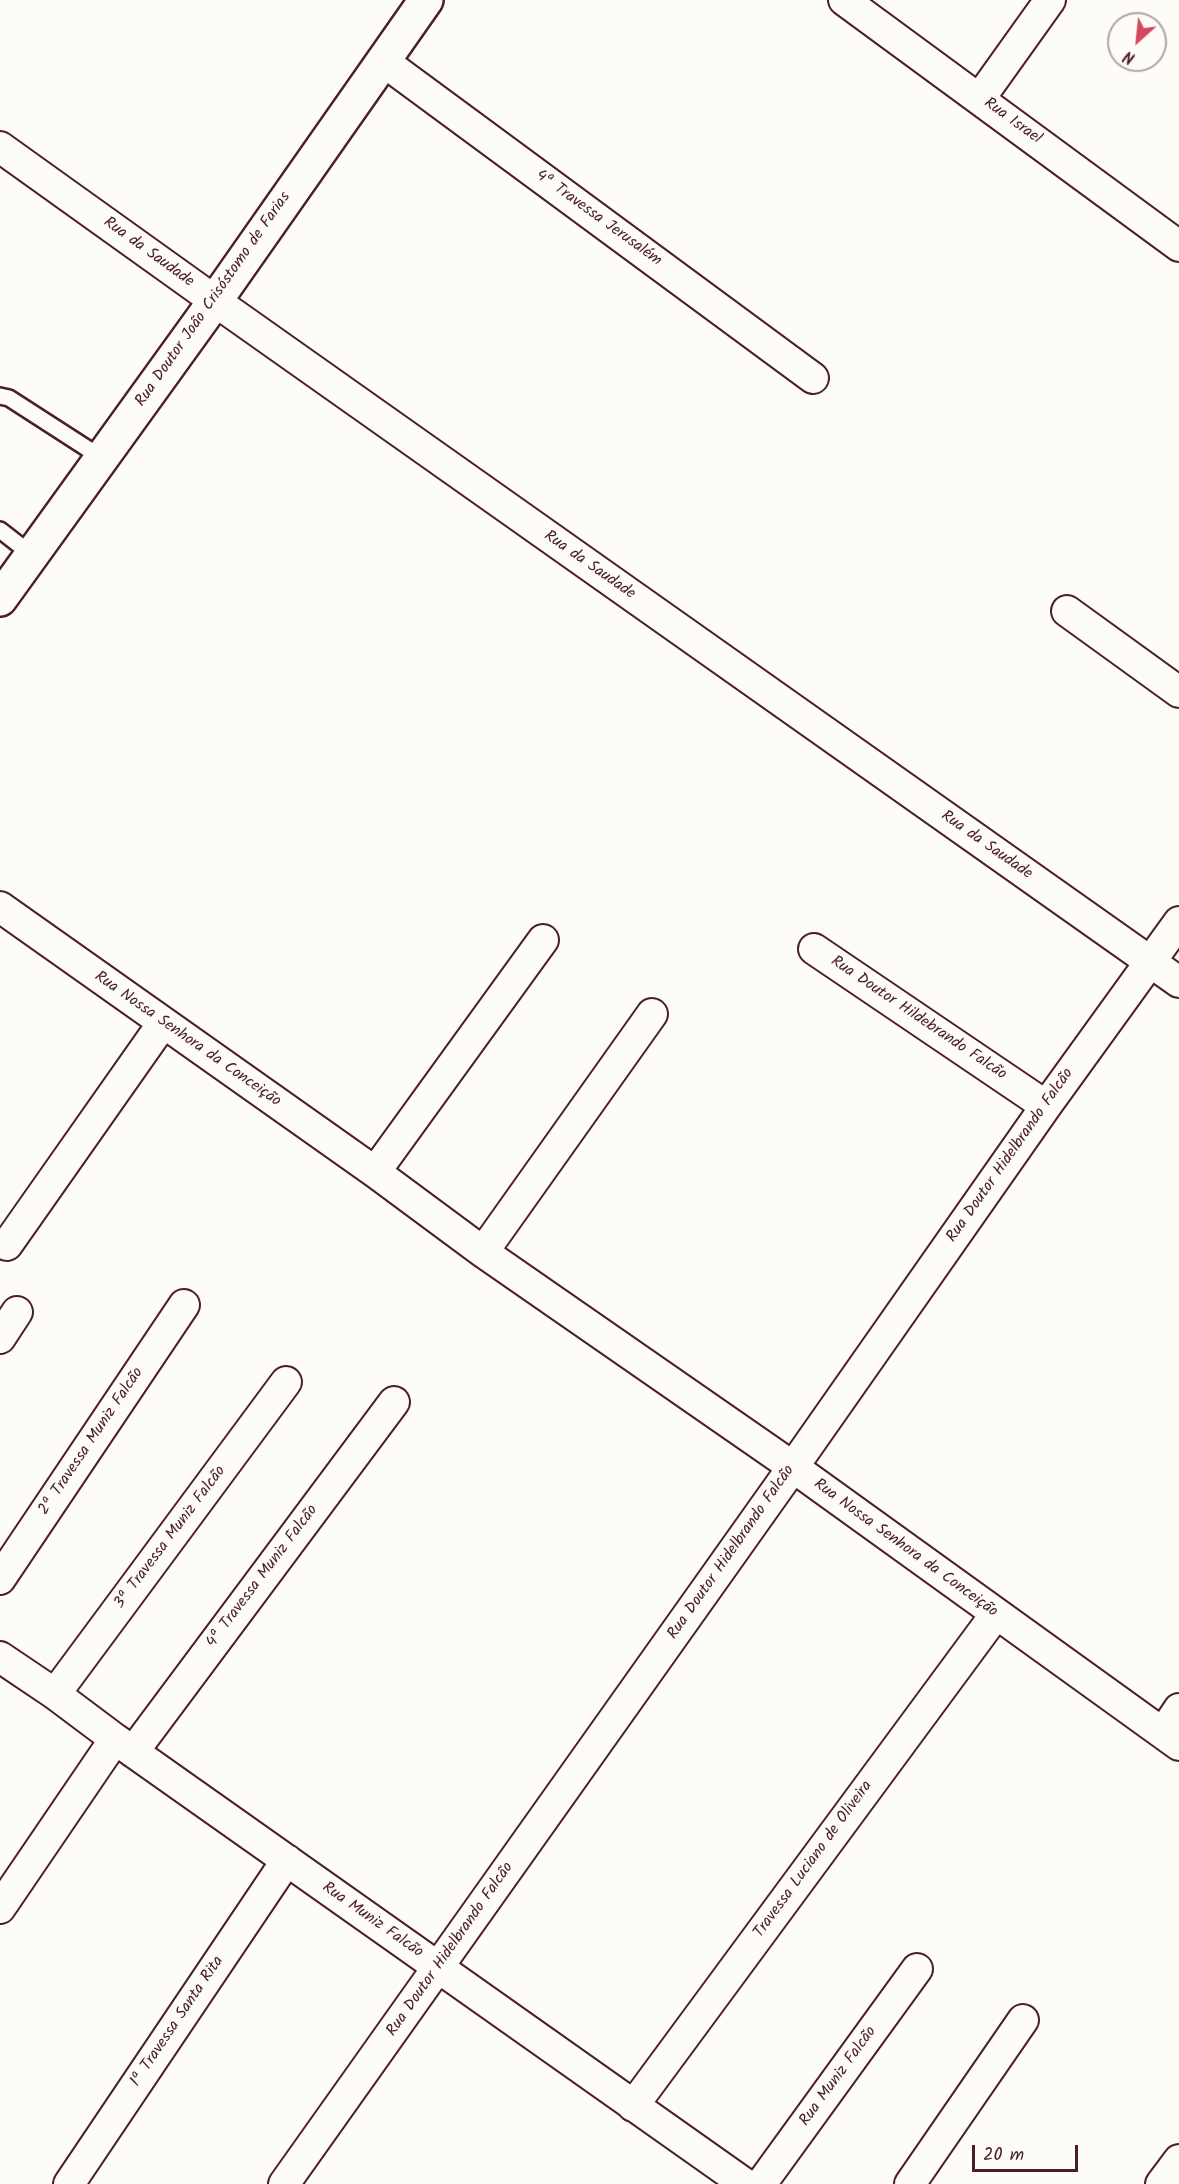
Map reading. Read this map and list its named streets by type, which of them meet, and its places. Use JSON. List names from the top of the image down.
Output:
{
  "streets": {
    "street": [
      "Rua Israel",
      "4ª Travessa Jerusalém",
      "Rua da Saudade",
      "Rua Doutor João Crisóstomo de Farias",
      "Rua Doutor Hildebrando Falcão",
      "Rua Nossa Senhora da Conceição",
      "Rua Doutor Hidelbrando Falcão",
      "2ª Travessa Muniz Falcão",
      "3ª Travessa Muniz Falcão",
      "4ª Travessa Muniz Falcão",
      "Travessa Luciano de Oliveira",
      "Rua Muniz Falcão",
      "1ª Travessa Santa Rita"
    ]
  },
  "crossings": [
    ["4ª Travessa Jerusalém", "Rua Doutor João Crisóstomo de Farias"],
    ["Rua da Saudade", "Rua Doutor João Crisóstomo de Farias"],
    ["Rua da Saudade", "Rua Doutor Hidelbrando Falcão"],
    ["Rua Doutor Hildebrando Falcão", "Rua Doutor Hidelbrando Falcão"],
    ["Rua Nossa Senhora da Conceição", "Rua Doutor Hidelbrando Falcão"],
    ["Rua Nossa Senhora da Conceição", "Travessa Luciano de Oliveira"],
    ["Rua Doutor Hidelbrando Falcão", "Rua Muniz Falcão"],
    ["3ª Travessa Muniz Falcão", "Rua Muniz Falcão"],
    ["4ª Travessa Muniz Falcão", "Rua Muniz Falcão"],
    ["Travessa Luciano de Oliveira", "Rua Muniz Falcão"],
    ["Rua Muniz Falcão", "1ª Travessa Santa Rita"]
  ],
  "scale_bar": "20 m",
  "north": "bottom left"
}
